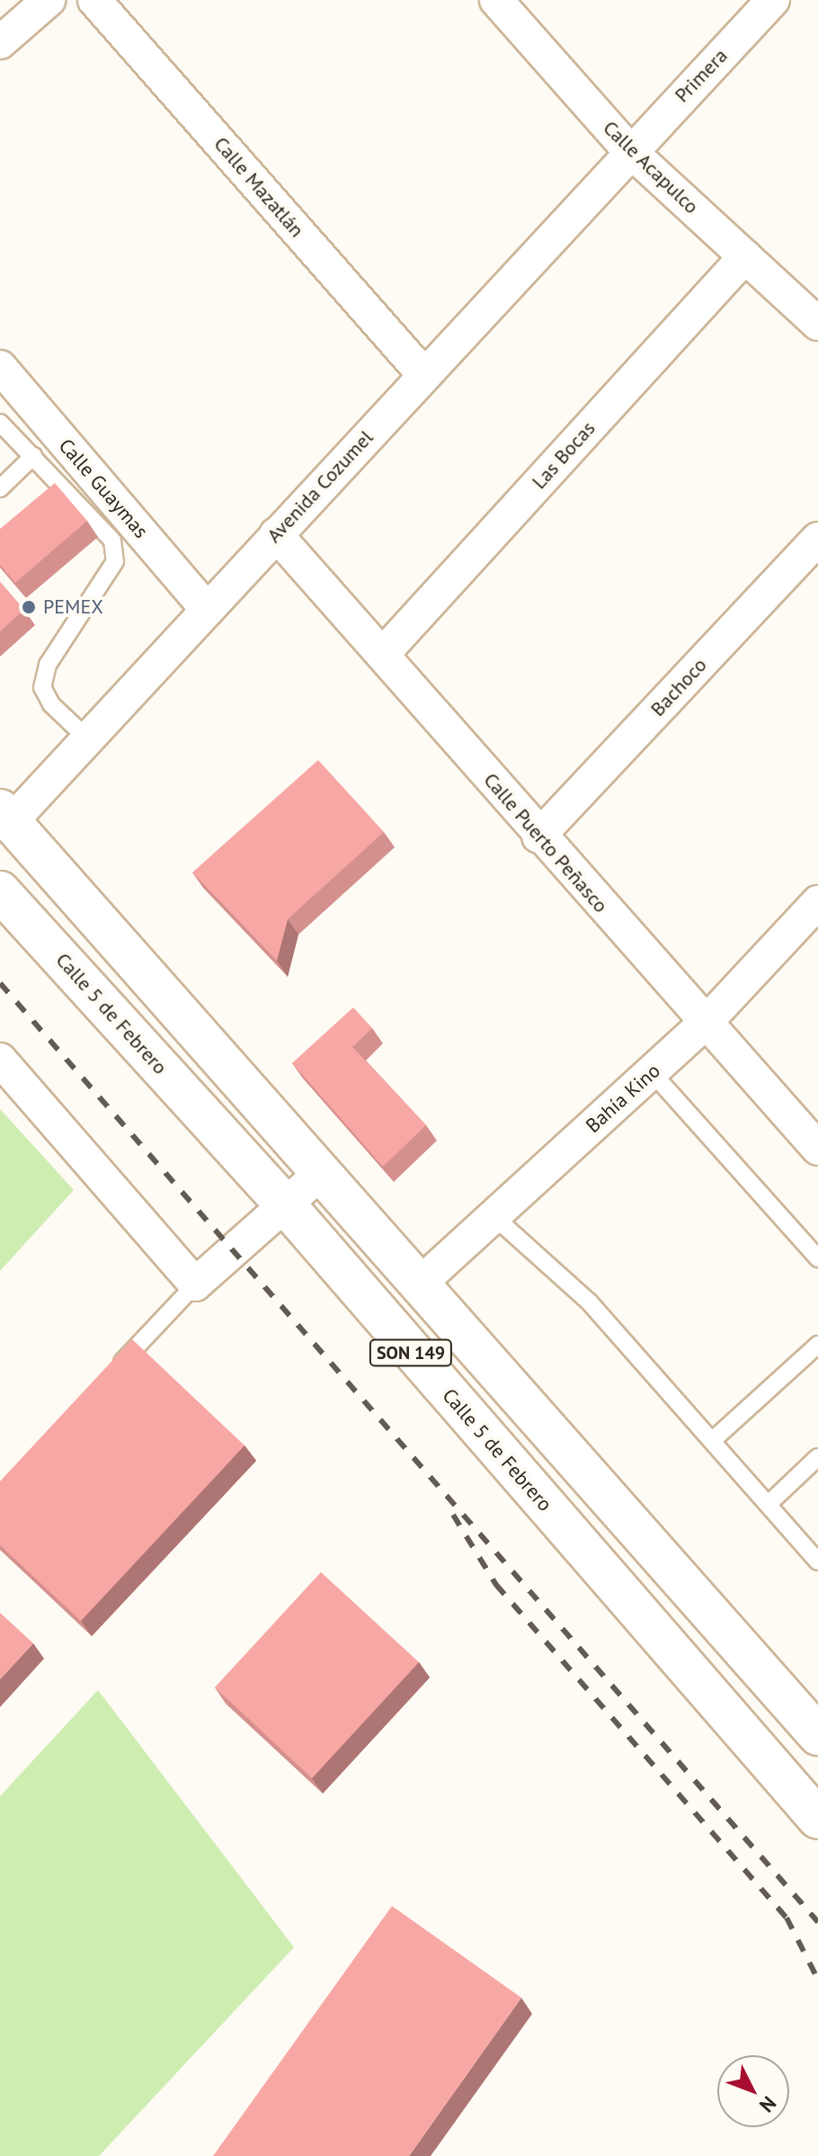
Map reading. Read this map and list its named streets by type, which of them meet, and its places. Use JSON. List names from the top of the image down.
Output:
{
  "streets": {
    "main road": ["Calle 5 de Febrero", "SON 149"],
    "street": [
      "Primera",
      "Calle Acapulco",
      "Calle Mazatlán",
      "Las Bocas",
      "Avenida Cozumel",
      "Calle Guaymas",
      "Bachoco",
      "Calle Puerto Peñasco",
      "Bahía Kino"
    ]
  },
  "crossings": [
    ["Primera", "Calle Acapulco"],
    ["Primera", "Avenida Cozumel"],
    ["Calle Acapulco", "Las Bocas"],
    ["Calle Acapulco", "Avenida Cozumel"],
    ["Calle Mazatlán", "Avenida Cozumel"],
    ["Las Bocas", "Calle Puerto Peñasco"],
    ["Avenida Cozumel", "Calle Guaymas"],
    ["Avenida Cozumel", "Calle Puerto Peñasco"],
    ["Avenida Cozumel", "SON 149"],
    ["Bachoco", "Calle Puerto Peñasco"],
    ["Calle Puerto Peñasco", "Bahía Kino"],
    ["Bahía Kino", "SON 149"]
  ],
  "places": ["PEMEX"],
  "north": "bottom right"
}
